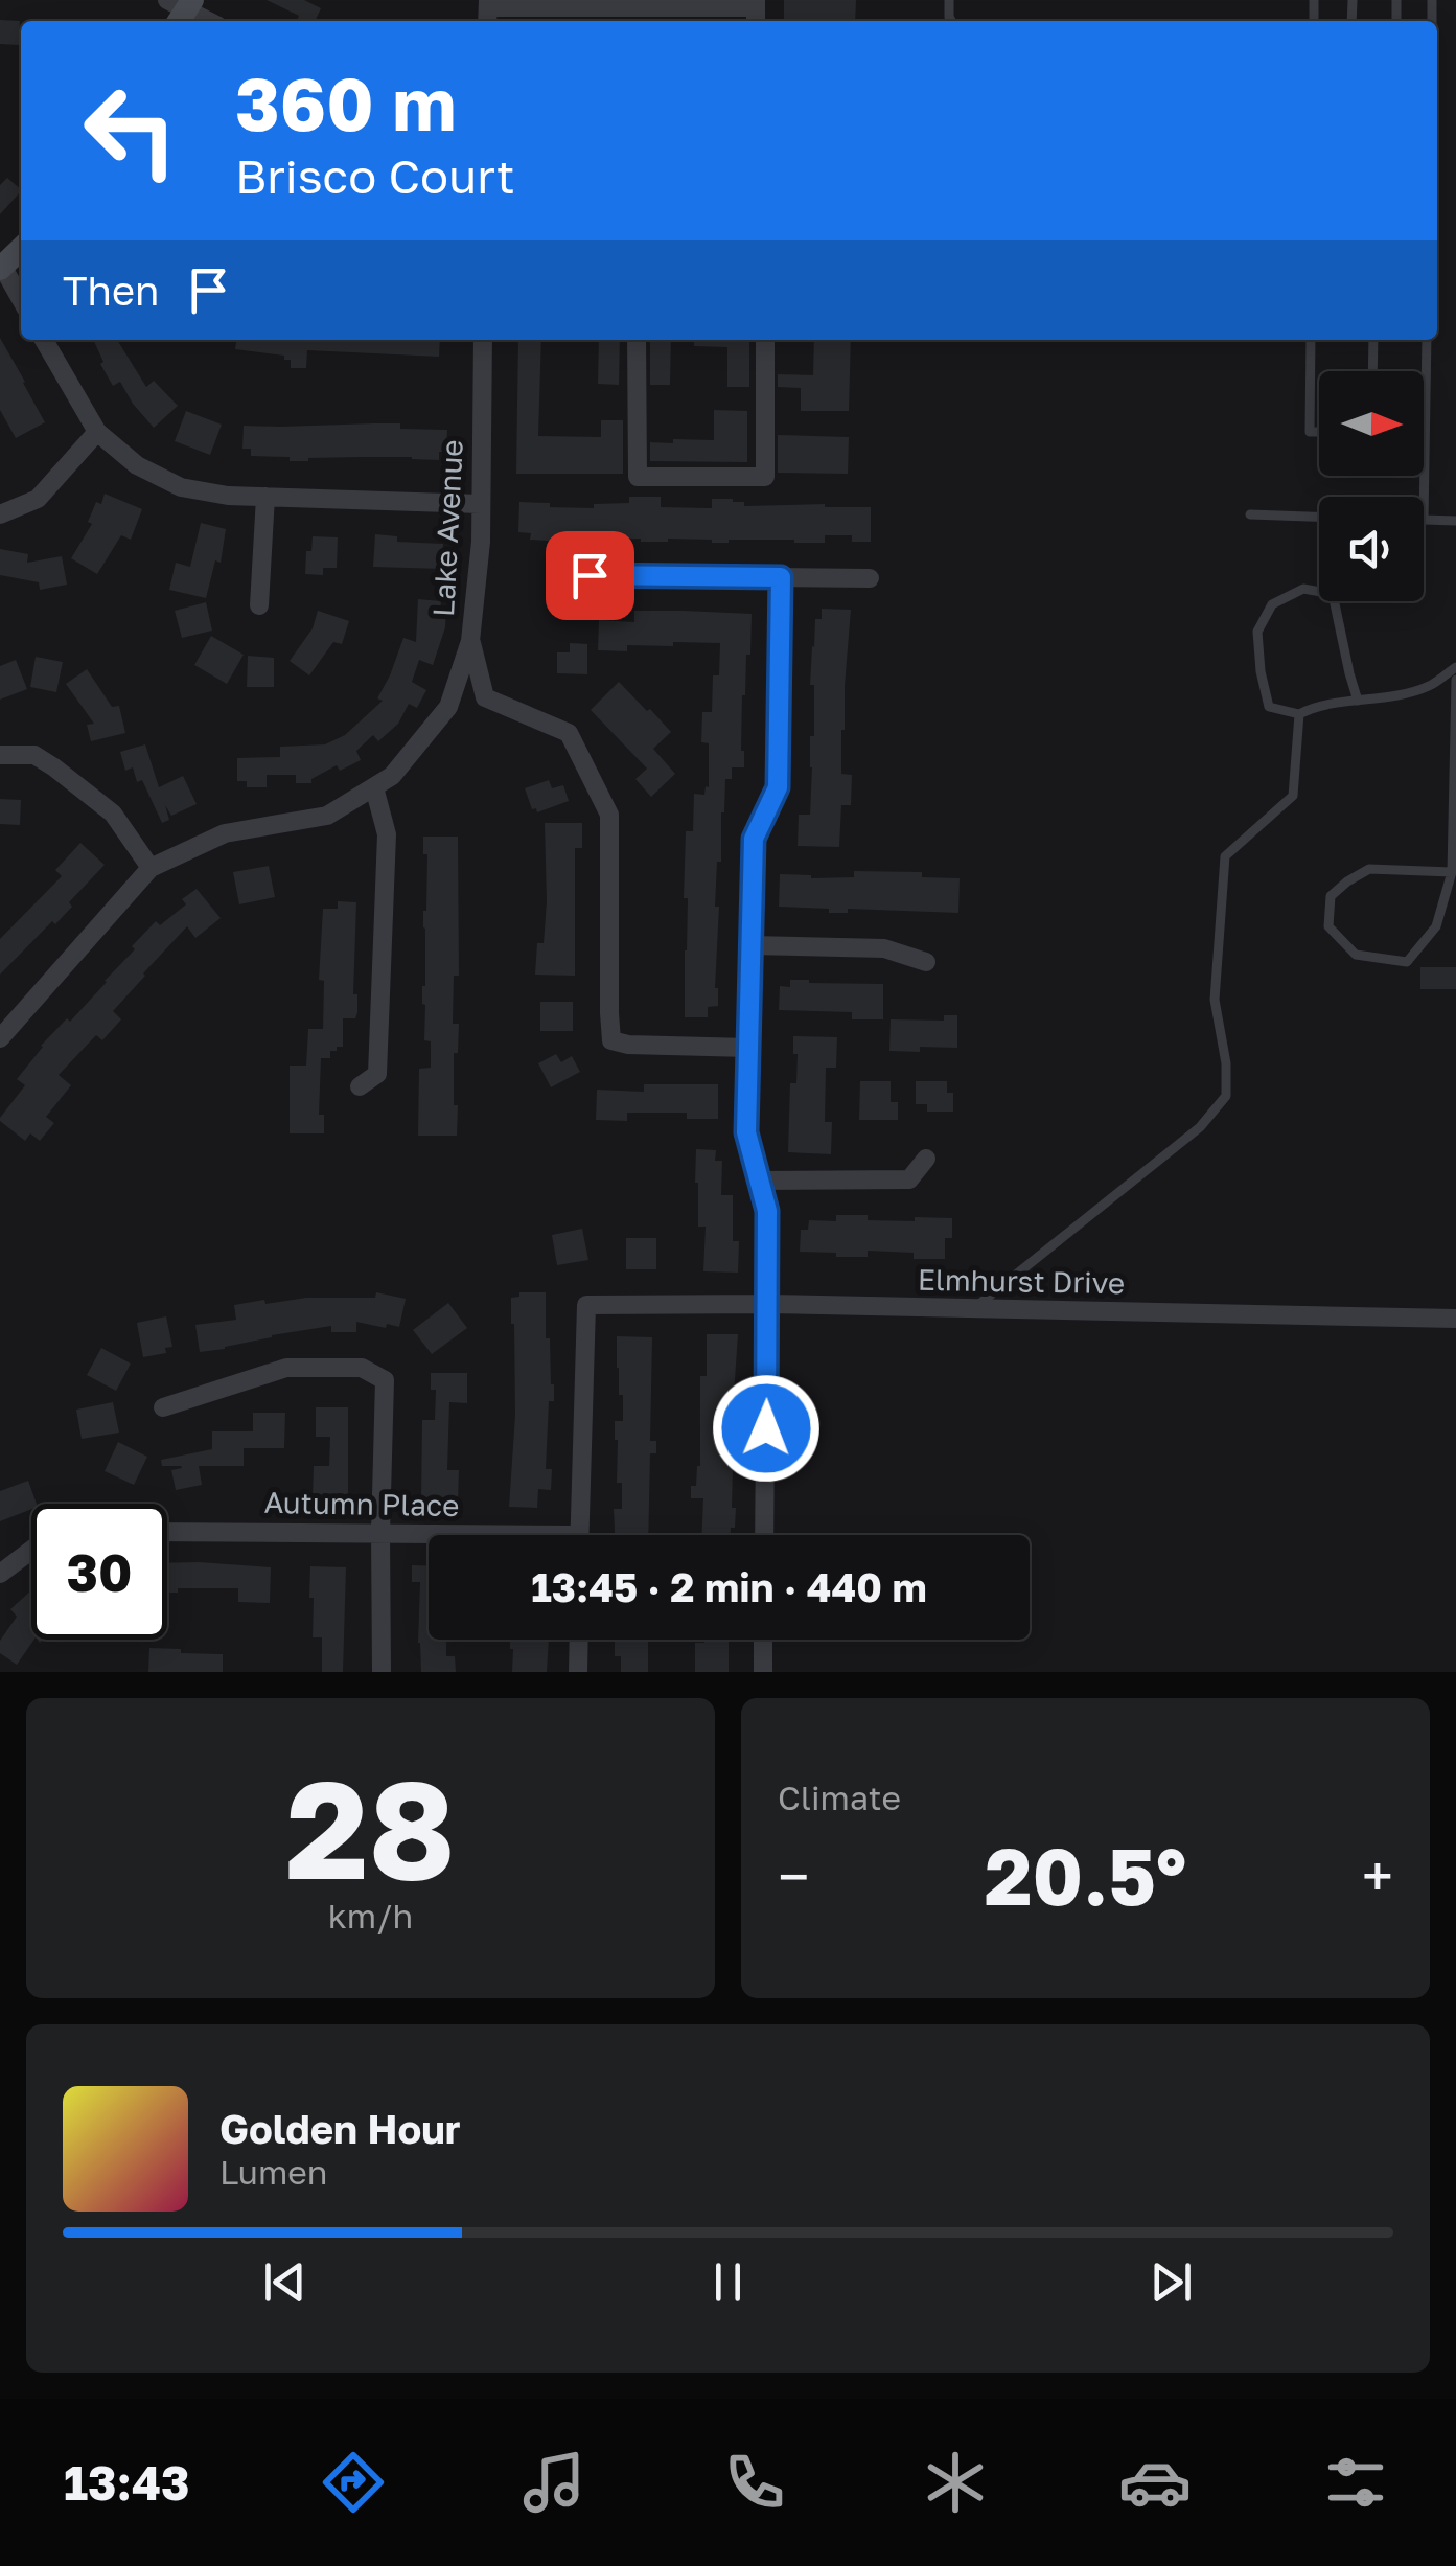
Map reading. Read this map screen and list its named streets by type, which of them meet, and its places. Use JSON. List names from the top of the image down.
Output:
{
  "streets": {
    "street": ["Lake Avenue", "Elmhurst Drive", "Autumn Place"]
  },
  "north": "right",
  "page": {
    "turn": ["360 m", "Brisco Court"],
    "then": "Then",
    "limit": "30",
    "trip": "13:45 · 2 min · 440 m",
    "tile": [
      ["28", "km/h"],
      "Climate"
    ],
    "heat": ["−", "20.5°", "+"],
    "song": ["Golden Hour", "Lumen"],
    "tabs": "13:43"
  }
}
